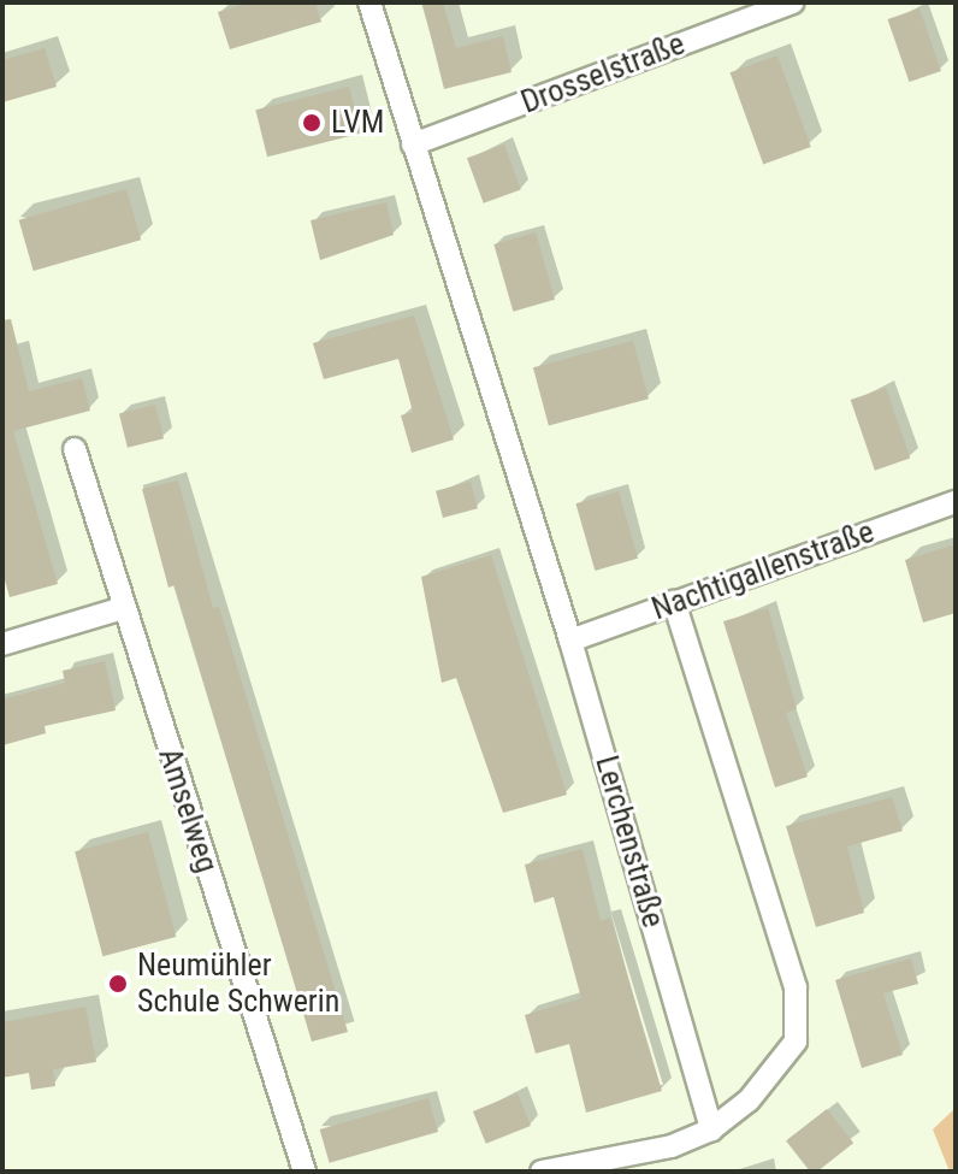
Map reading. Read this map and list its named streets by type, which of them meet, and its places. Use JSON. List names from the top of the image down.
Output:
{
  "streets": {
    "street": [
      "Drosselstraße",
      "Nachtigallenstraße",
      "Amselweg",
      "Lerchenstraße"
    ]
  },
  "crossings": [
    ["Drosselstraße", "Lerchenstraße"],
    ["Nachtigallenstraße", "Lerchenstraße"]
  ],
  "places": ["LVM", "Neumühler Schule Schwerin"]
}
